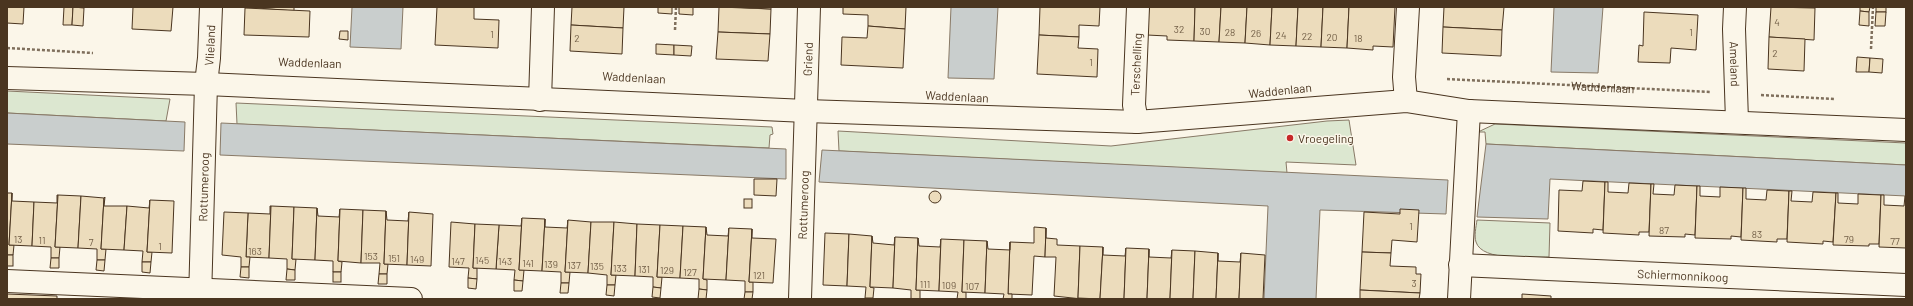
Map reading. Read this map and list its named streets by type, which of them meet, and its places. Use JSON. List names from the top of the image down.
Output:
{
  "streets": {
    "street": [
      "Vlieland",
      "Griend",
      "Waddenlaan",
      "Terschelling",
      "Ameland",
      "Rottumeroog",
      "Schiermonnikoog"
    ]
  },
  "crossings": [
    ["Vlieland", "Waddenlaan"],
    ["Vlieland", "Rottumeroog"],
    ["Griend", "Waddenlaan"],
    ["Griend", "Rottumeroog"],
    ["Waddenlaan", "Terschelling"],
    ["Waddenlaan", "Ameland"],
    ["Waddenlaan", "Rottumeroog"]
  ],
  "places": ["Vroegeling"],
  "house_numbers": [
    "4",
    "32",
    "30",
    "28",
    "1",
    "26",
    "1",
    "24",
    "22",
    "20",
    "2",
    "18",
    "2",
    "1",
    "1",
    "87",
    "83",
    "13",
    "79",
    "11",
    "77",
    "7",
    "1",
    "163",
    "153",
    "151",
    "149",
    "145",
    "147",
    "143",
    "141",
    "139",
    "137",
    "135",
    "133",
    "131",
    "129",
    "127",
    "121",
    "3",
    "111",
    "109",
    "107"
  ]
}
